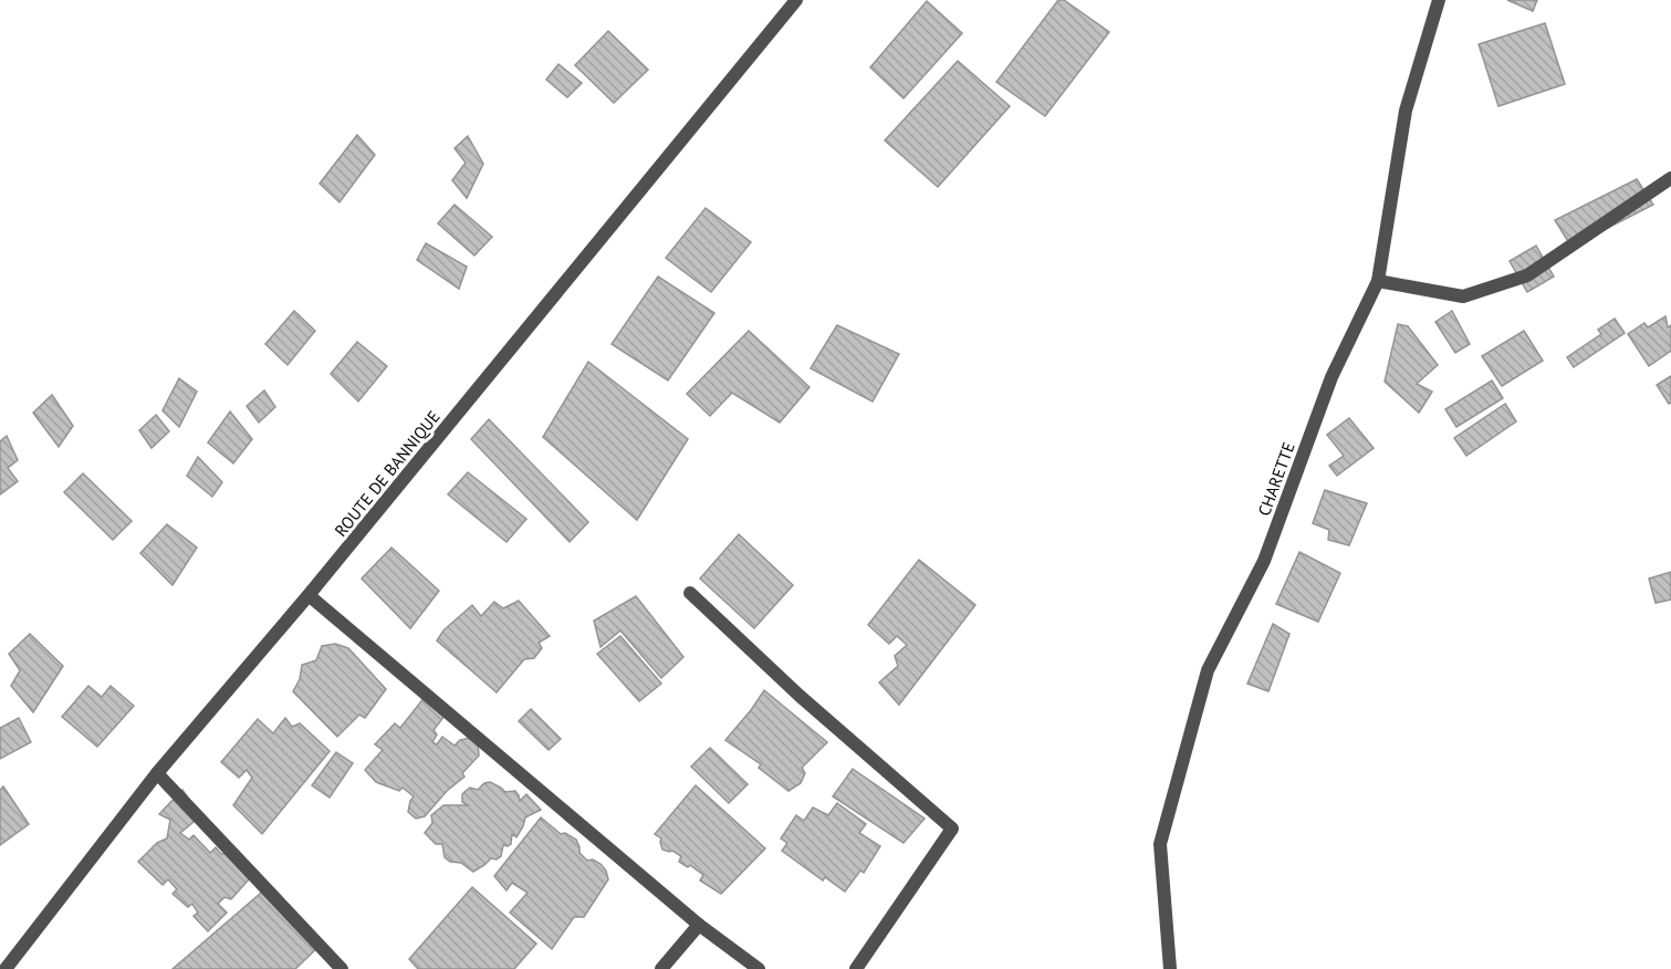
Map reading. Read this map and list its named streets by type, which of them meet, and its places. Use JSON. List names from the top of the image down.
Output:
{
  "streets": {
    "street": ["ROUTE DE BANNIQUE", "CHARETTE"]
  }
}
